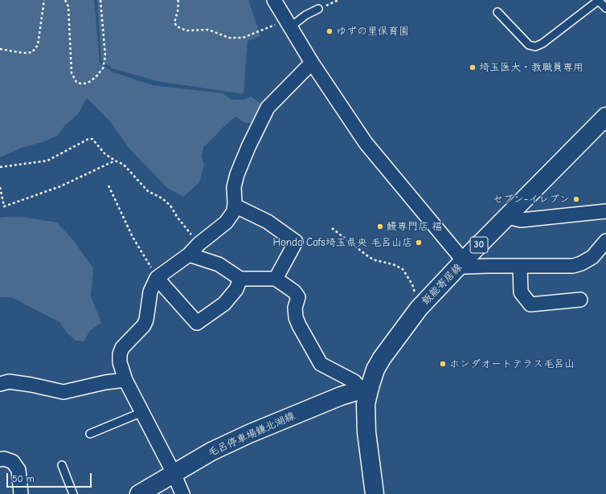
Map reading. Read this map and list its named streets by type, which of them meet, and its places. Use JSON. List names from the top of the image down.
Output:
{
  "streets": {
    "main road": ["30", "飯能寄居線", "毛呂停車場鎌北湖線"]
  },
  "crossings": [
    ["飯能寄居線", "毛呂停車場鎌北湖線"]
  ],
  "places": [
    "ゆずの里保育園",
    "埼玉医大・教職員専用",
    "セブン-イレブン",
    "鰻専門店 福",
    "Honda Cafs埼玉県央 毛呂山店",
    "ホンダオートテラス毛呂山"
  ],
  "scale_bar": "50 m"
}
